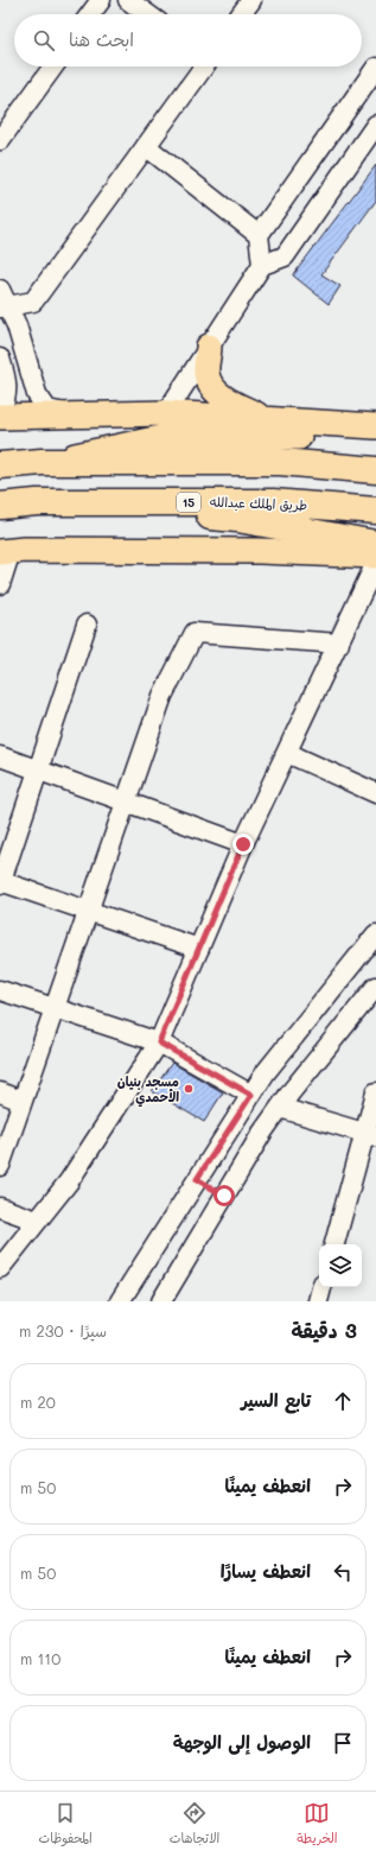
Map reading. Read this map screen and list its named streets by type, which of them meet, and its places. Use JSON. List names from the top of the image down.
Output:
{
  "streets": {
    "highway": ["15", "طريق الملك عبدالله"]
  },
  "places": ["مسجد بنيان الأحمدي"],
  "page": {
    "search": "ابحث هنا",
    "heading": ["3 دقيقة", "سيرًا · 230 m"],
    "list": [
      ["تابع السير", "20 m"],
      ["انعطف يمينًا", "50 m"],
      ["انعطف يسارًا", "50 m"],
      ["انعطف يمينًا", "110 m"],
      "الوصول إلى الوجهة"
    ],
    "nav": ["الخريطة", "الاتجاهات", "المحفوظات"]
  }
}
